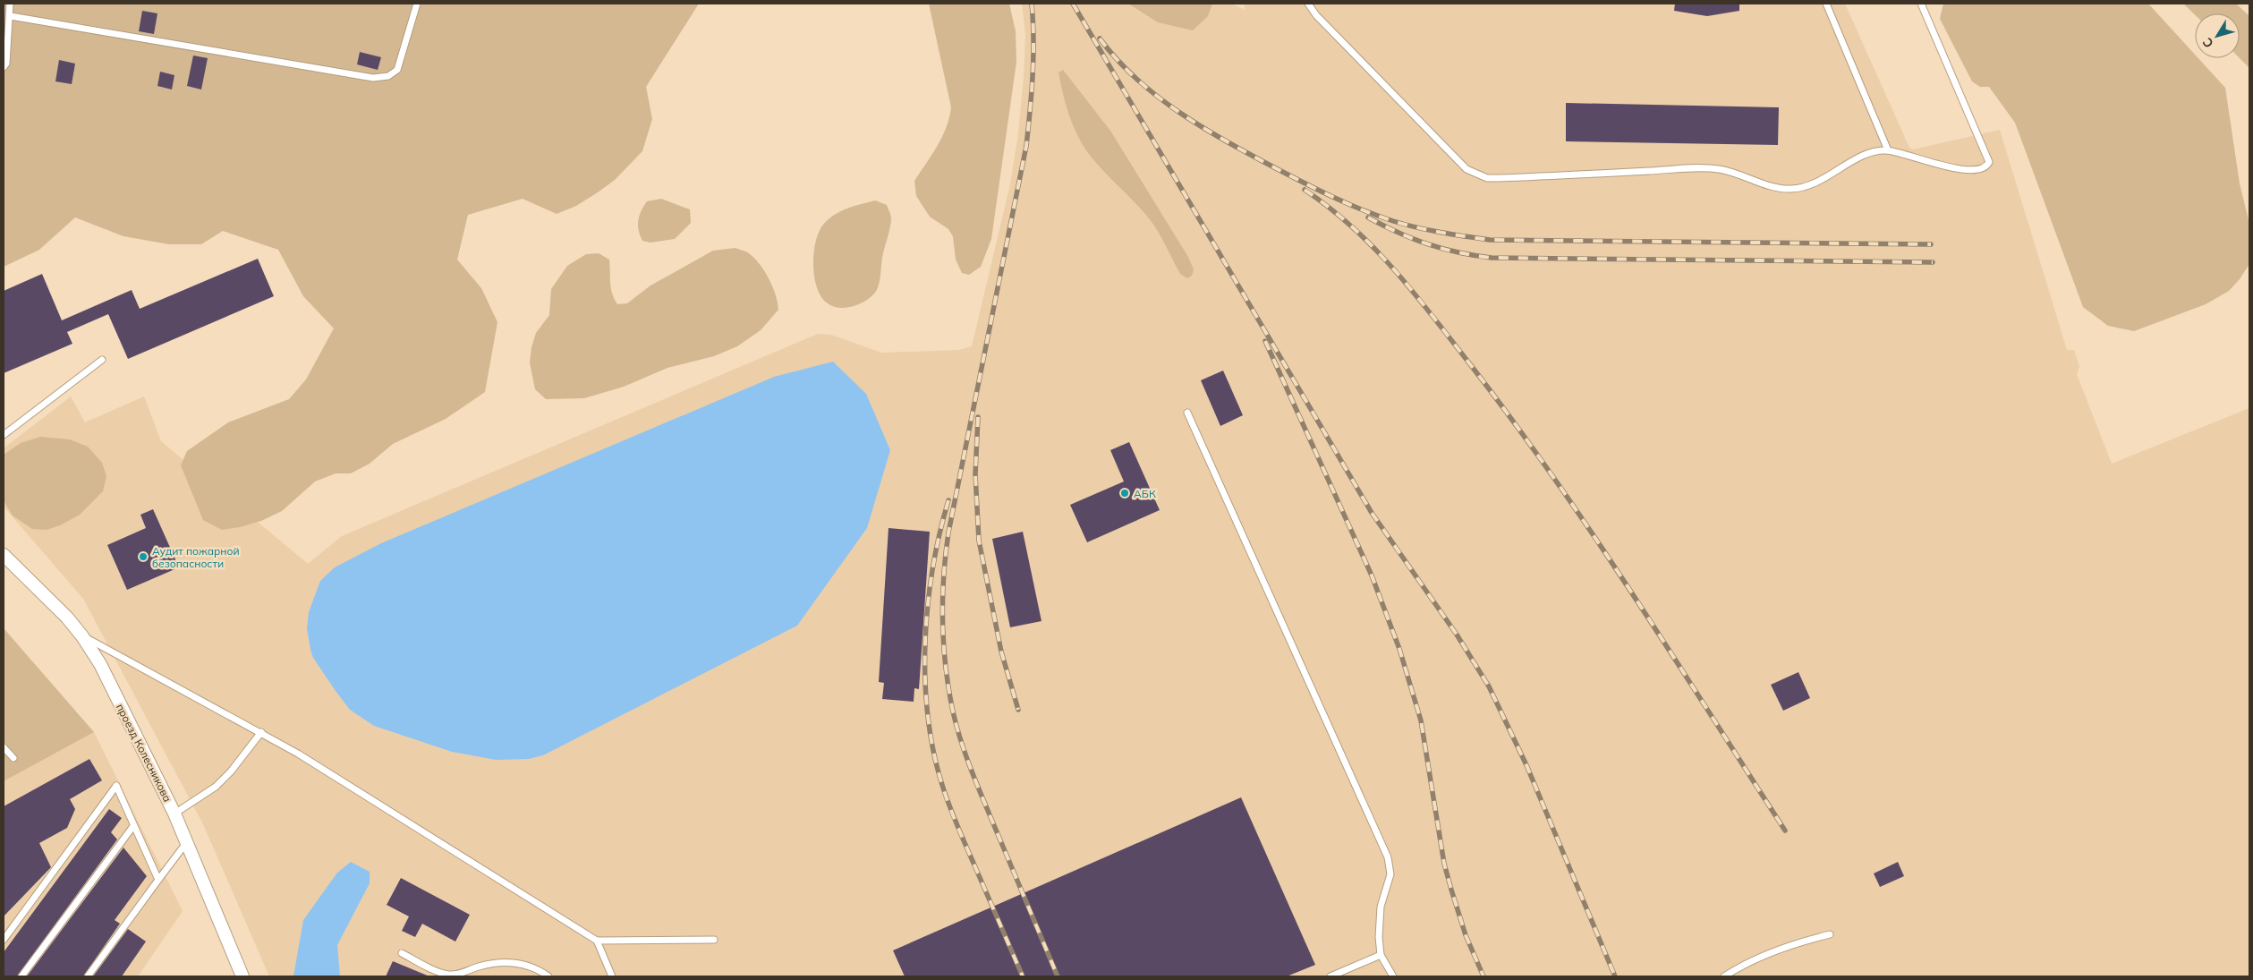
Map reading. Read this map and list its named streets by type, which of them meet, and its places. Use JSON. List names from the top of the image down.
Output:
{
  "streets": {
    "street": ["проезд Колесникова"]
  },
  "places": ["АБК", "Аудит пожарной безопасности"],
  "north": "bottom left"
}
